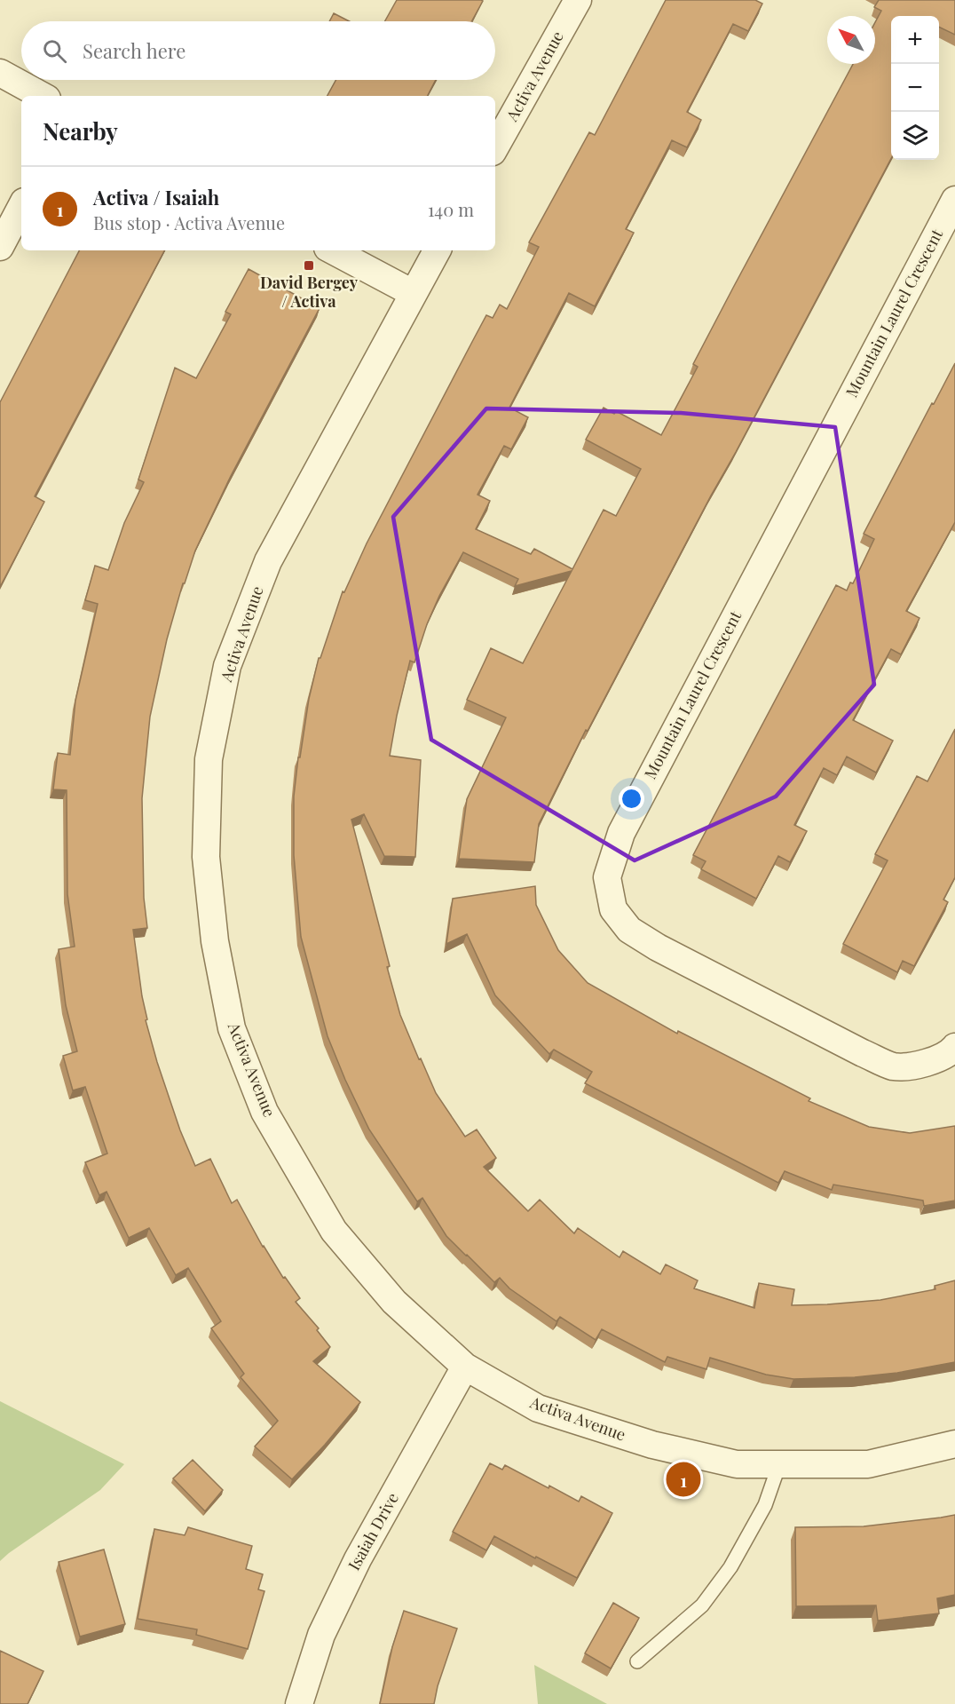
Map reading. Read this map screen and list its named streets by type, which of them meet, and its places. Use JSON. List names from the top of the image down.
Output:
{
  "streets": {
    "street": ["Activa Avenue", "Mountain Laurel Crescent", "Isaiah Drive"]
  },
  "crossings": [
    ["Activa Avenue", "Isaiah Drive"]
  ],
  "places": {
    "transit": ["David Bergey / Activa"]
  },
  "north": "top left",
  "page": {
    "map_buttons": ["+", "−"],
    "search": "Search here",
    "heading": "Nearby",
    "list": [
      {
        "mark": "1",
        "name": "Activa / Isaiah",
        "note": "Bus stop · Activa Avenue",
        "value": "140 m"
      }
    ],
    "pins": "1"
  }
}
